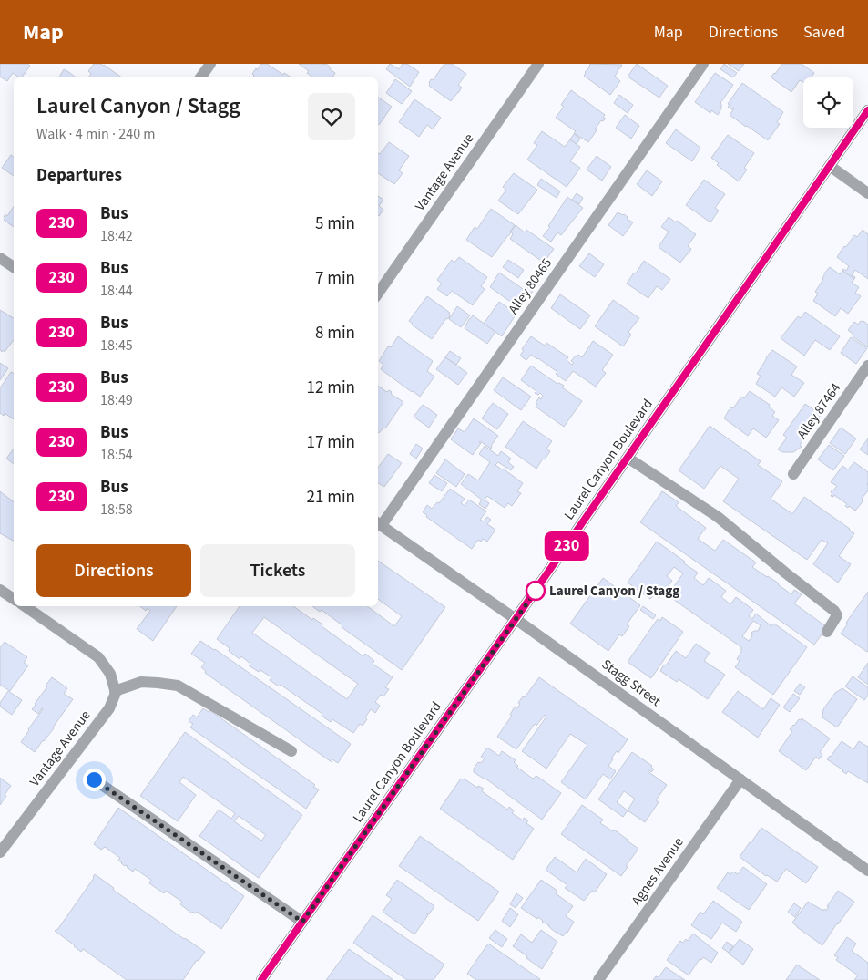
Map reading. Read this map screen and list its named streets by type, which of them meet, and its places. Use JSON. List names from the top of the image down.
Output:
{
  "streets": {
    "main road": ["Laurel Canyon Boulevard"],
    "street": [
      "Vantage Avenue",
      "Alley 80465",
      "Alley 87464",
      "Stagg Street",
      "Agnes Avenue"
    ]
  },
  "crossings": [
    ["Alley 80465", "Stagg Street"],
    ["Laurel Canyon Boulevard", "Stagg Street"],
    ["Stagg Street", "Agnes Avenue"]
  ],
  "places": ["Laurel Canyon / Stagg"],
  "lines": ["bus line 230"],
  "page": {
    "header": "Map",
    "nav": ["Map", "Directions", "Saved"],
    "on_map": "230",
    "heading": [
      ["Laurel Canyon / Stagg", "Walk · 4 min · 240 m"],
      "Departures"
    ],
    "list": [
      {
        "mark": "230",
        "name": "Bus",
        "note": "18:42",
        "value": "5 min"
      },
      {
        "mark": "230",
        "name": "Bus",
        "note": "18:44",
        "value": "7 min"
      },
      {
        "mark": "230",
        "name": "Bus",
        "note": "18:45",
        "value": "8 min"
      },
      {
        "mark": "230",
        "name": "Bus",
        "note": "18:49",
        "value": "12 min"
      },
      {
        "mark": "230",
        "name": "Bus",
        "note": "18:54",
        "value": "17 min"
      },
      {
        "mark": "230",
        "name": "Bus",
        "note": "18:58",
        "value": "21 min"
      }
    ],
    "buttons": ["Directions", "Tickets"]
  }
}
